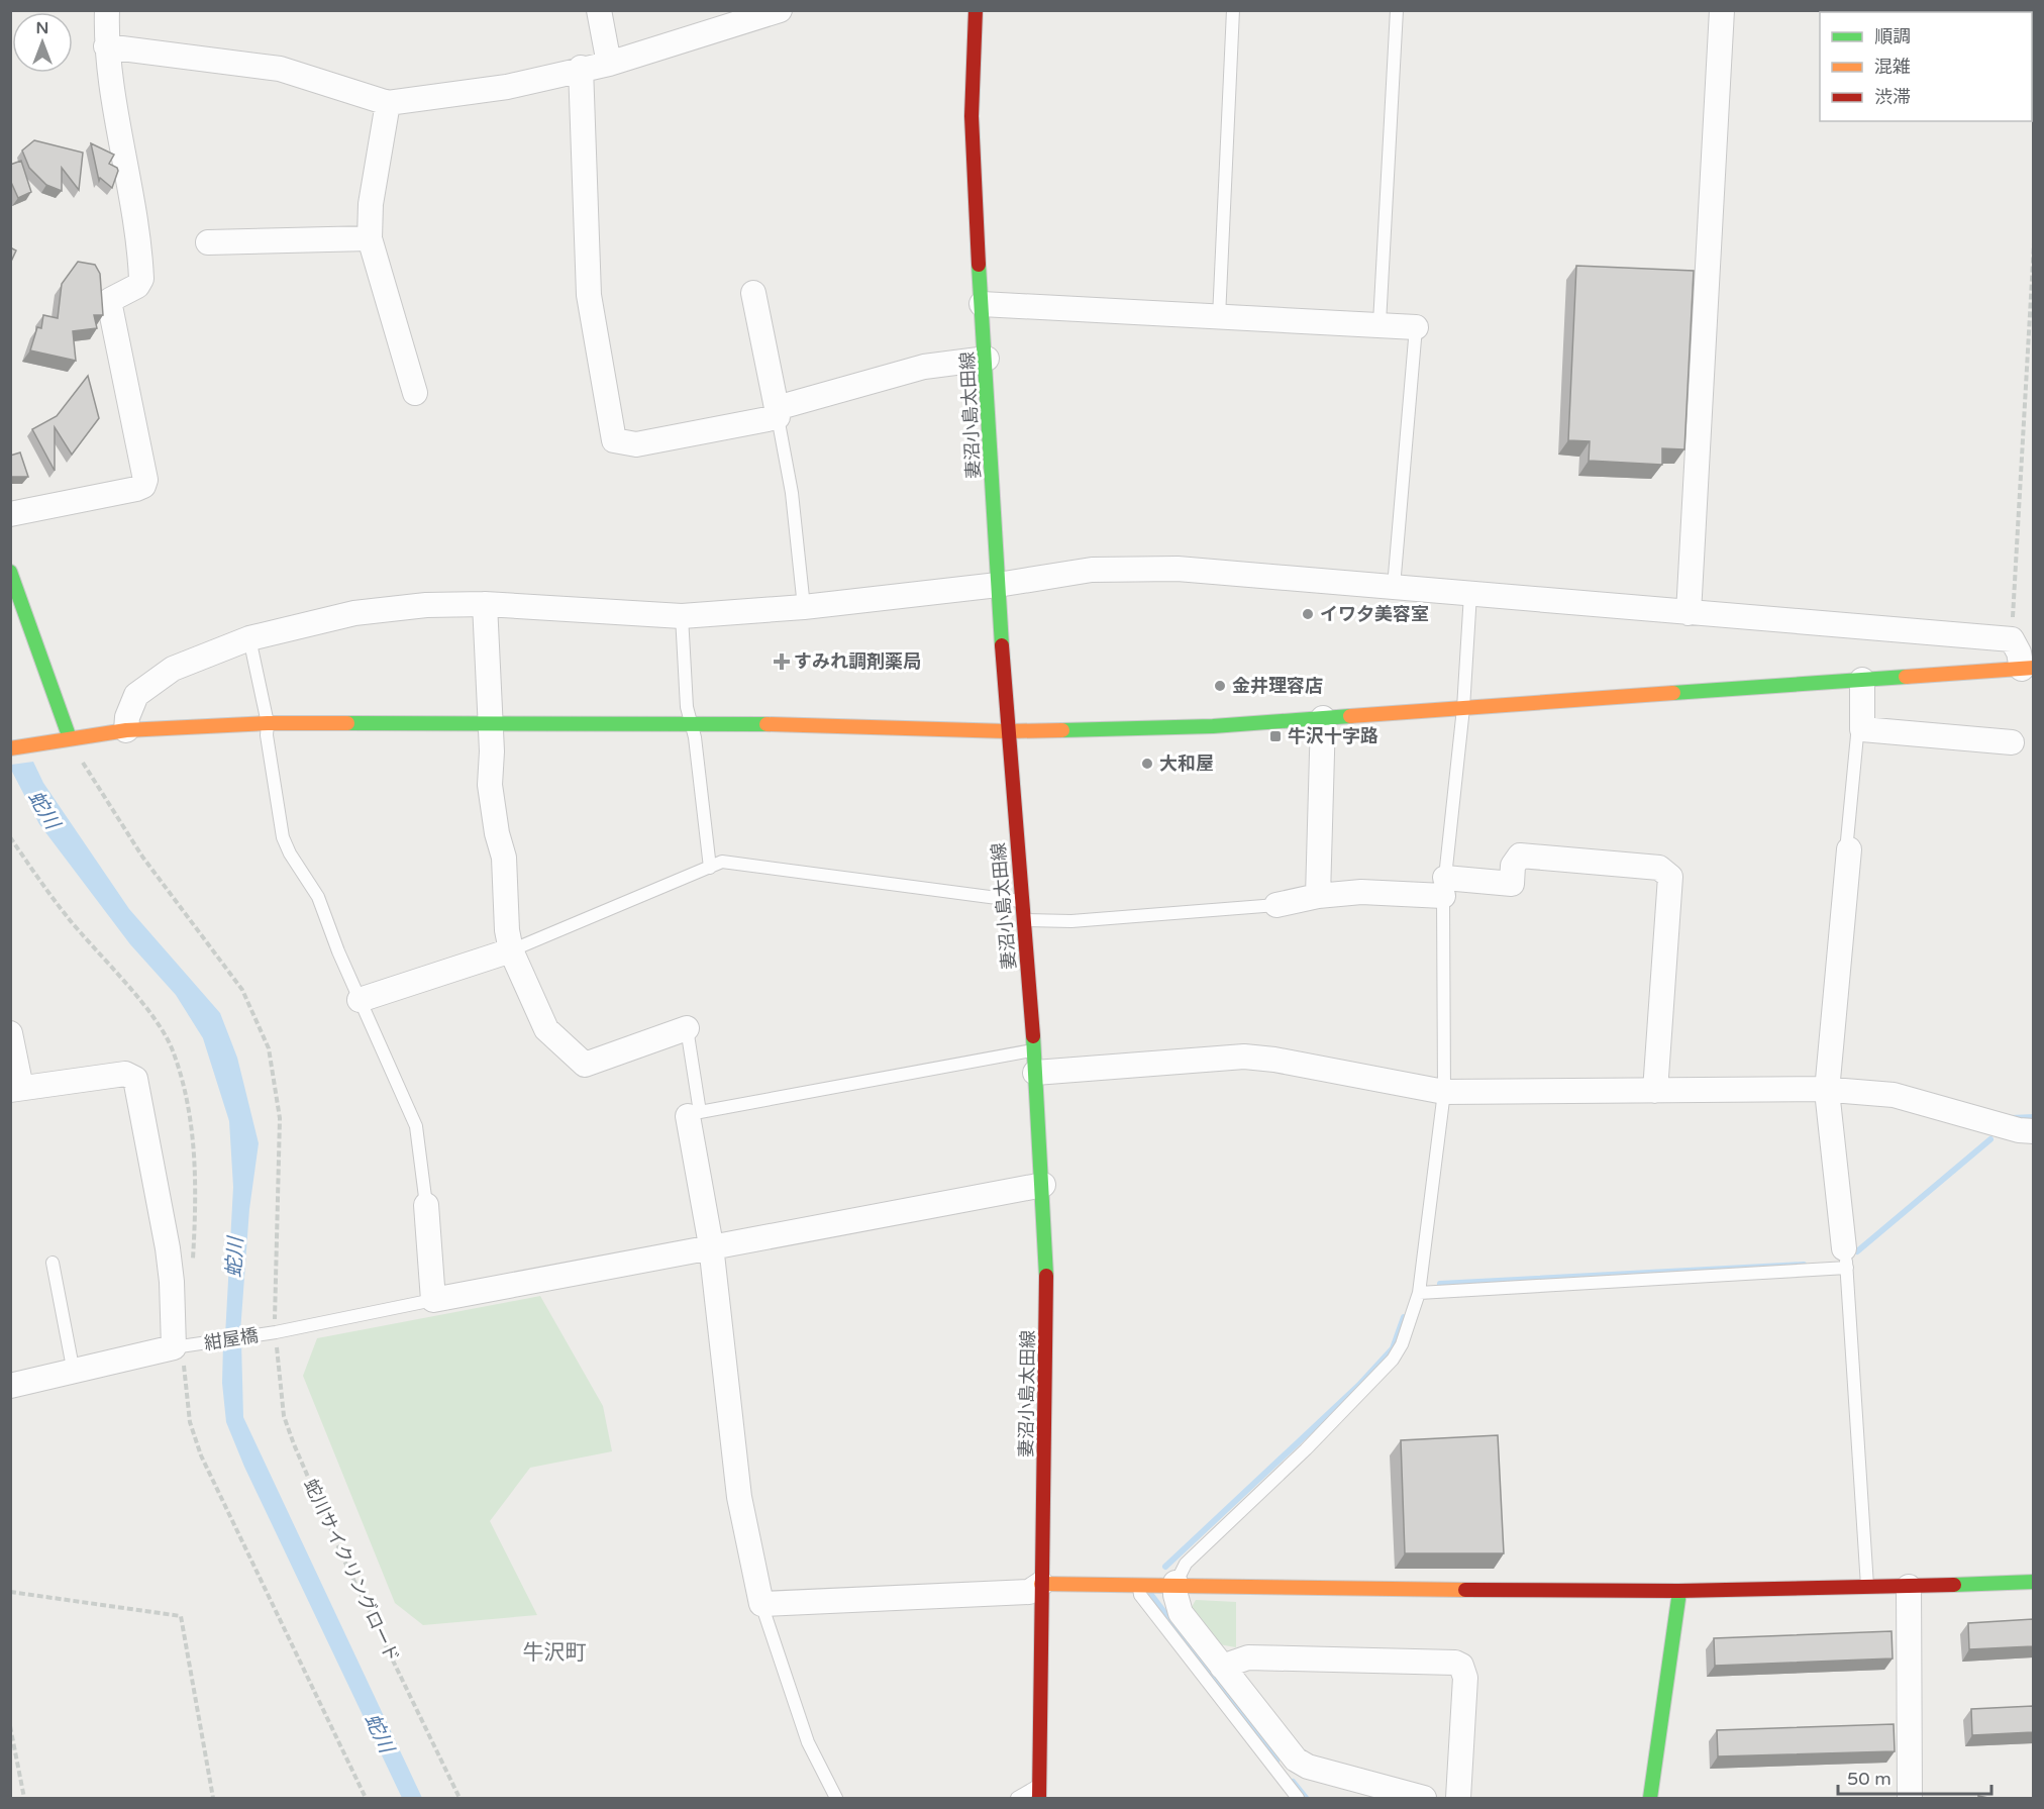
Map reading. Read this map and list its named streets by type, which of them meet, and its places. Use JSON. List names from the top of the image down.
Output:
{
  "streets": {
    "main road": ["妻沼小島太田線"],
    "lane": ["紺屋橋"],
    "path": ["蛇川サイクリングロード"]
  },
  "crossings": [
    ["紺屋橋", "蛇川サイクリングロード"]
  ],
  "districts": ["牛沢町"],
  "water": ["蛇川"],
  "places": {
    "other": ["イワ夕美容室", "金井理容店", "大和屋"],
    "health": ["すみれ調剤薬局"],
    "transit": ["牛沢十字路"]
  },
  "legend": ["順調", "混雑", "渋滞"],
  "scale_bar": "50 m",
  "north": "top"
}
